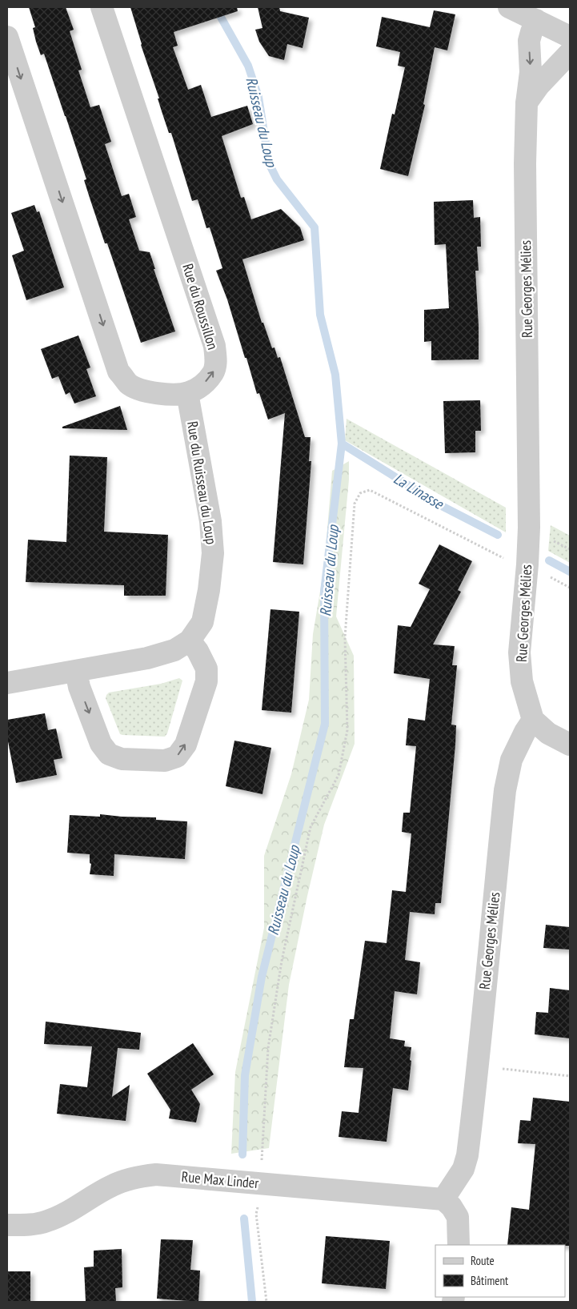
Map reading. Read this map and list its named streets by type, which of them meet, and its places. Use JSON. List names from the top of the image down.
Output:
{
  "streets": {
    "street": [
      "Rue Georges Mélies",
      "Rue du Roussillon",
      "Rue du Ruisseau du Loup",
      "Rue Max Linder"
    ]
  },
  "crossings": [
    ["Rue Georges Mélies", "Rue Max Linder"],
    ["Rue du Roussillon", "Rue du Ruisseau du Loup"]
  ],
  "water": ["Ruisseau du Loup", "La Linasse"],
  "legend": ["Route", "Bâtiment"]
}
